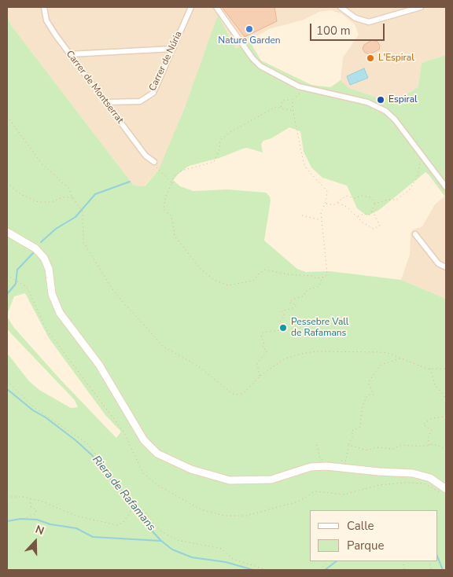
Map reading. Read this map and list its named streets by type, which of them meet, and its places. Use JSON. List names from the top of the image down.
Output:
{
  "streets": {
    "street": ["Carrer de Núria", "Carrer de Montserrat"]
  },
  "crossings": [
    ["Carrer de Núria", "Carrer de Montserrat"]
  ],
  "water": ["Riera de Rafamans"],
  "places": [
    "Nature Garden",
    "L'Espiral",
    "Espiral",
    "Pessebre Vall de Rafamans"
  ],
  "legend": ["Calle", "Parque"],
  "scale_bar": "100 m",
  "north": "top"
}
